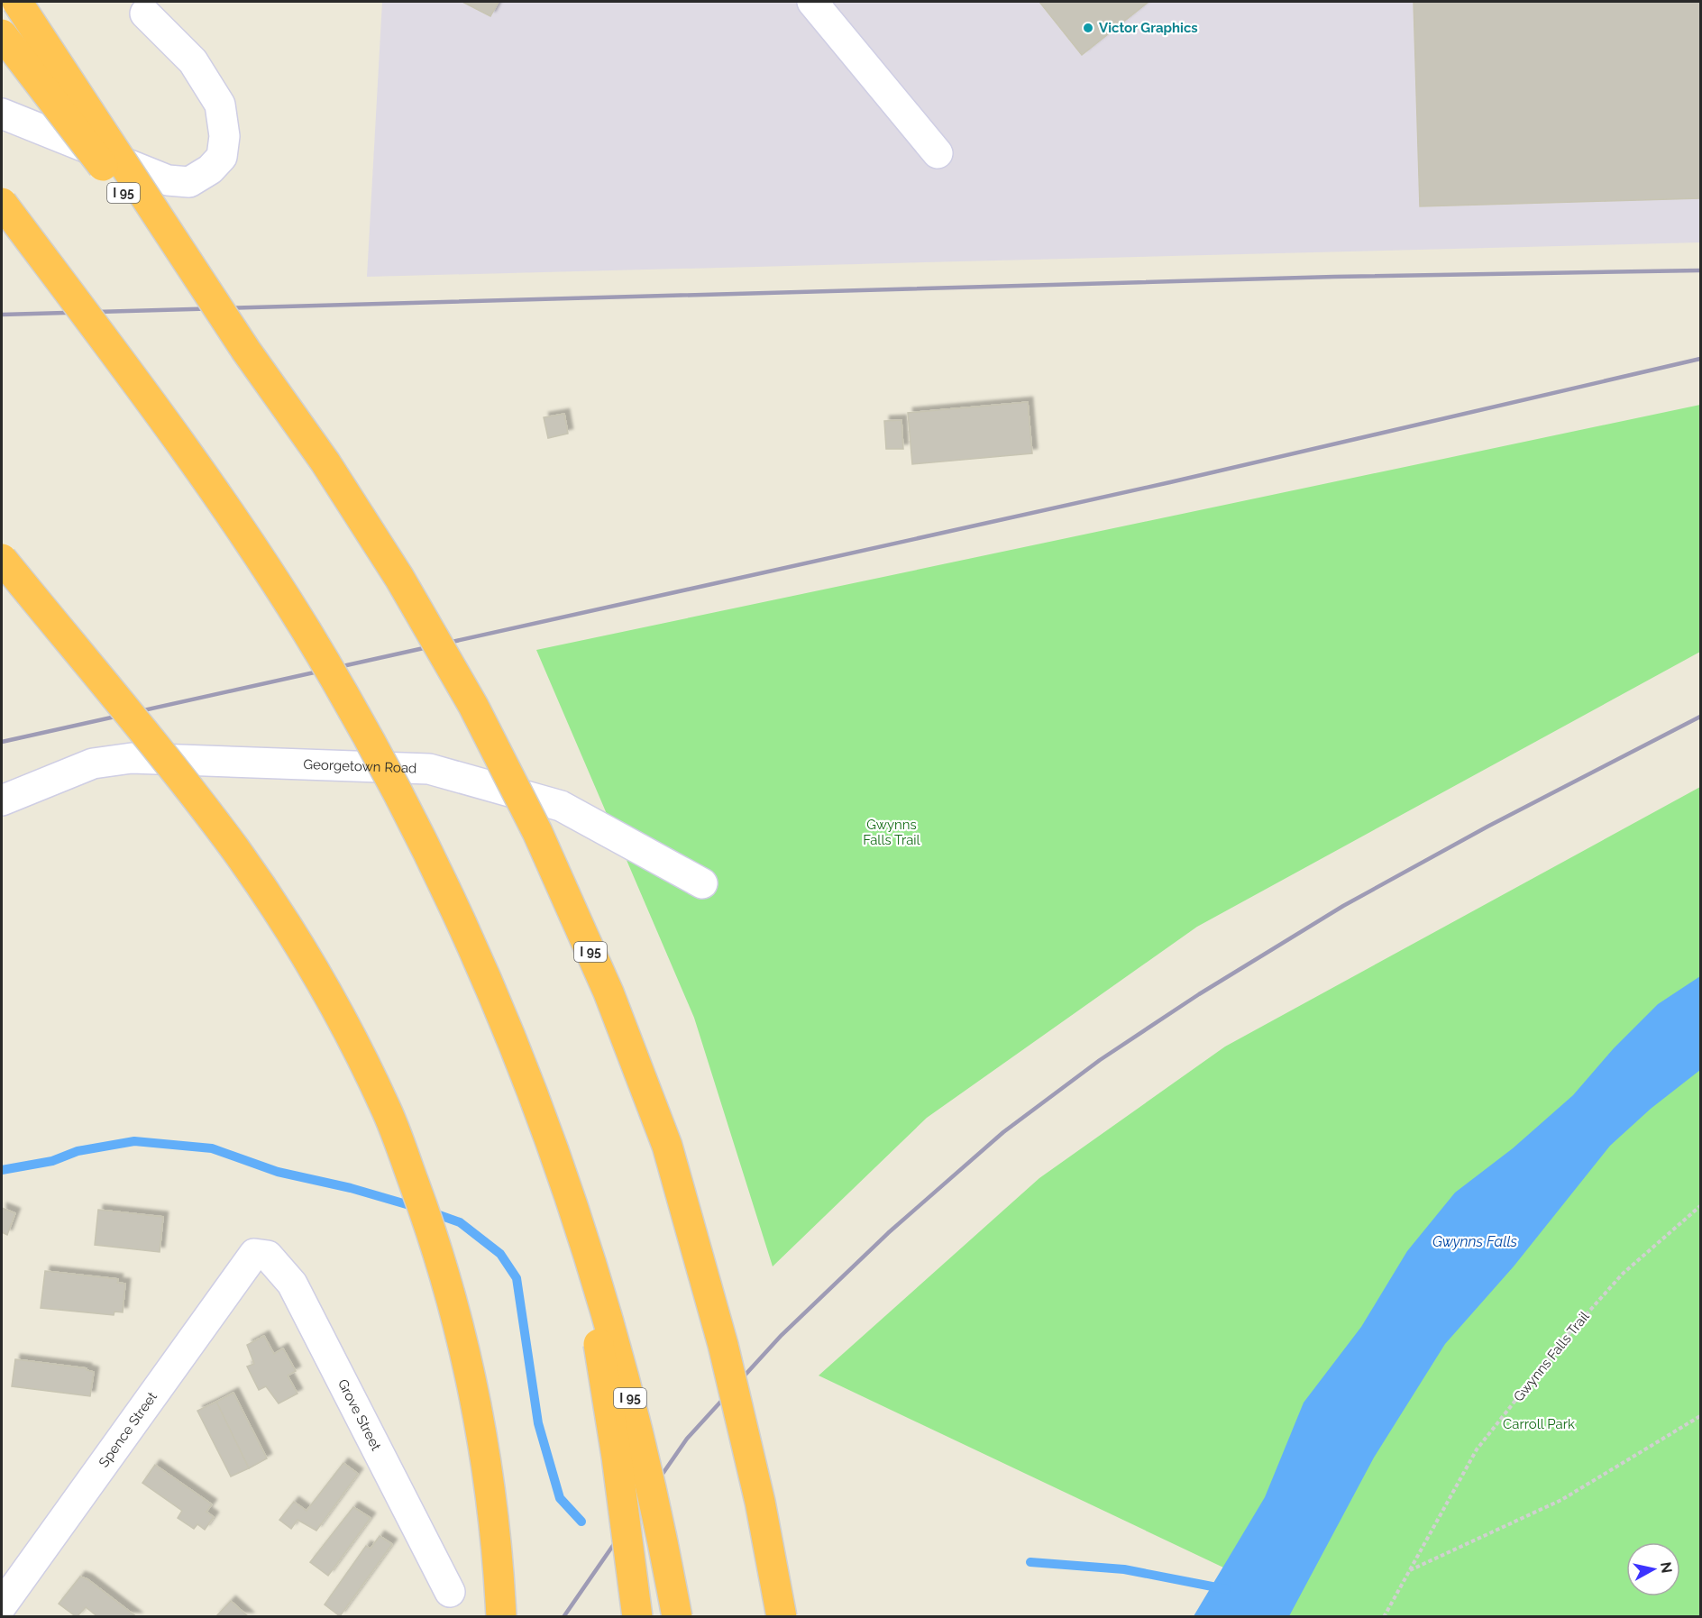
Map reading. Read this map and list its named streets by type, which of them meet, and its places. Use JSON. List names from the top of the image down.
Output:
{
  "streets": {
    "highway": ["I 95"],
    "street": ["Georgetown Road", "Grove Street", "Spence Street"],
    "path": ["Gwynns Falls Trail"]
  },
  "crossings": [
    ["Grove Street", "Spence Street"]
  ],
  "water": ["Gwynns Falls"],
  "parks": ["Gwynns Falls Trail", "Carroll Park"],
  "places": ["Victor Graphics"],
  "north": "right"
}
